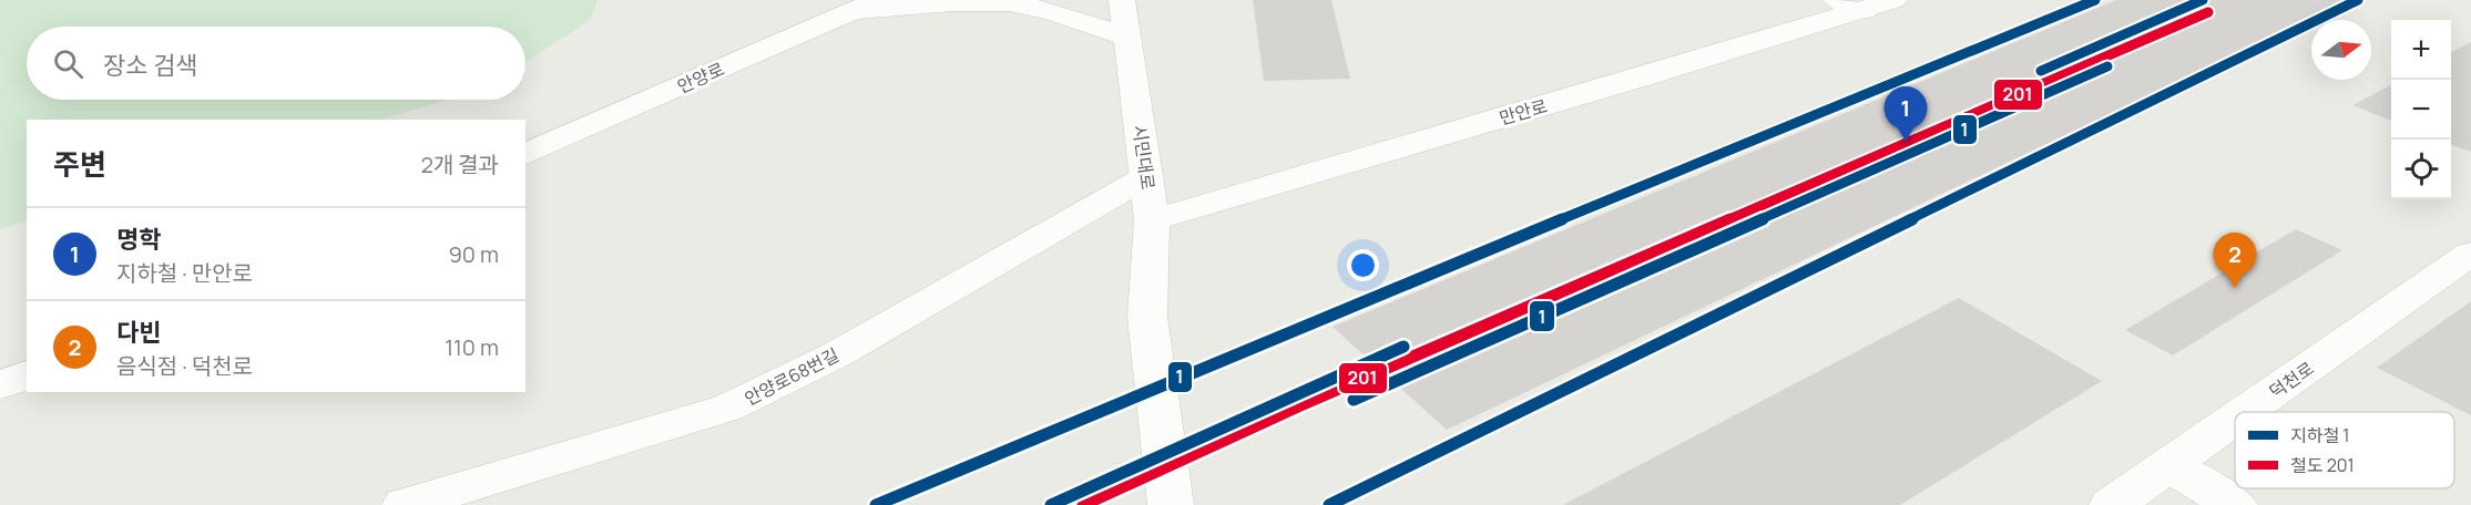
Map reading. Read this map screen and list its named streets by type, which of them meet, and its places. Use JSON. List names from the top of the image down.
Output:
{
  "streets": {
    "street": [
      "안양로",
      "만안로",
      "시민대로",
      "안양로68번길",
      "덕천로"
    ]
  },
  "crossings": [
    ["안양로", "시민대로"],
    ["만안로", "시민대로"],
    ["시민대로", "안양로68번길"]
  ],
  "lines": ["metro line 1", "rail line 201"],
  "legend": ["지하철 1", "철도 201"],
  "north": "right",
  "page": {
    "map_buttons": ["+", "−"],
    "search": "장소 검색",
    "pins": ["1", "2"],
    "heading": ["주변", "2개 결과"],
    "list": [
      {
        "mark": "1",
        "name": "명학",
        "note": "지하철 · 만안로",
        "value": "90 m"
      },
      {
        "mark": "2",
        "name": "다빈",
        "note": "음식점 · 덕천로",
        "value": "110 m"
      }
    ]
  }
}
